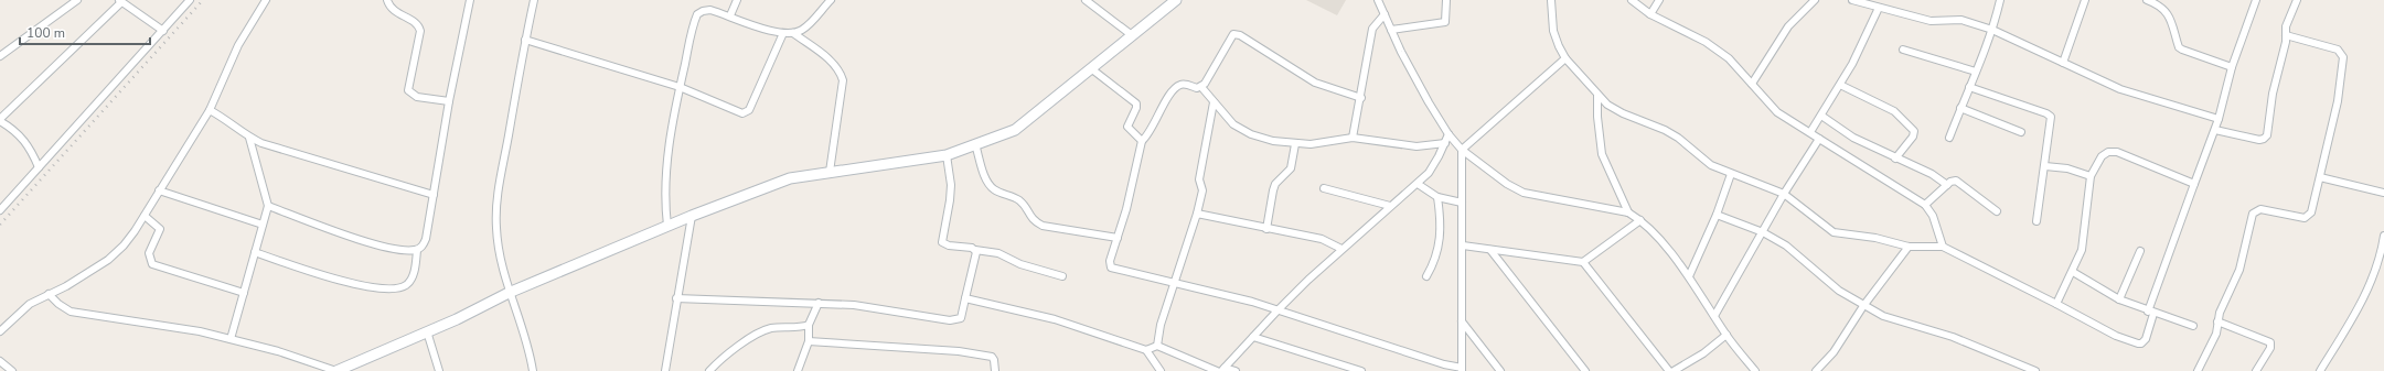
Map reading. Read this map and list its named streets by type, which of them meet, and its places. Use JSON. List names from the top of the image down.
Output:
{
  "scale_bar": "100 m"
}
